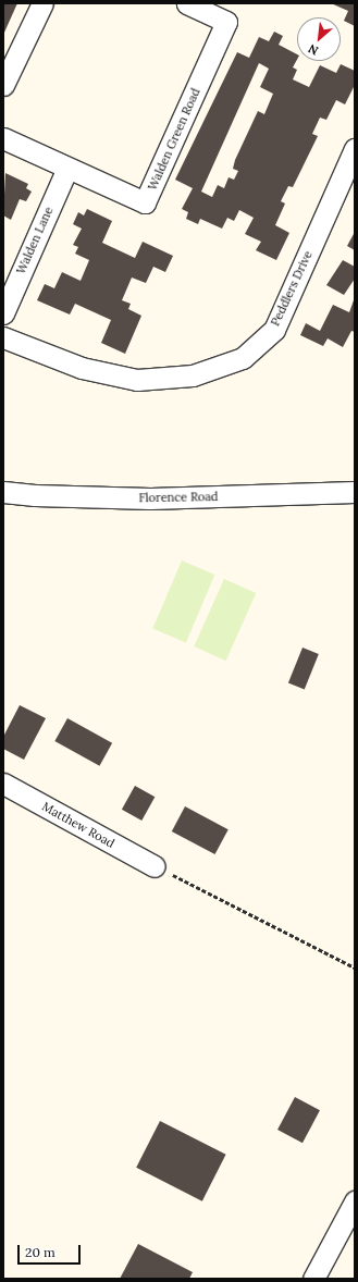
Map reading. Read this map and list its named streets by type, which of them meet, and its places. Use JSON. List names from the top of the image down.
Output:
{
  "streets": {
    "street": [
      "Walden Green Road",
      "Walden Lane",
      "Peddlers Drive",
      "Florence Road",
      "Matthew Road"
    ]
  },
  "crossings": [
    ["Walden Green Road", "Walden Lane"]
  ],
  "scale_bar": "20 m",
  "north": "bottom left"
}
